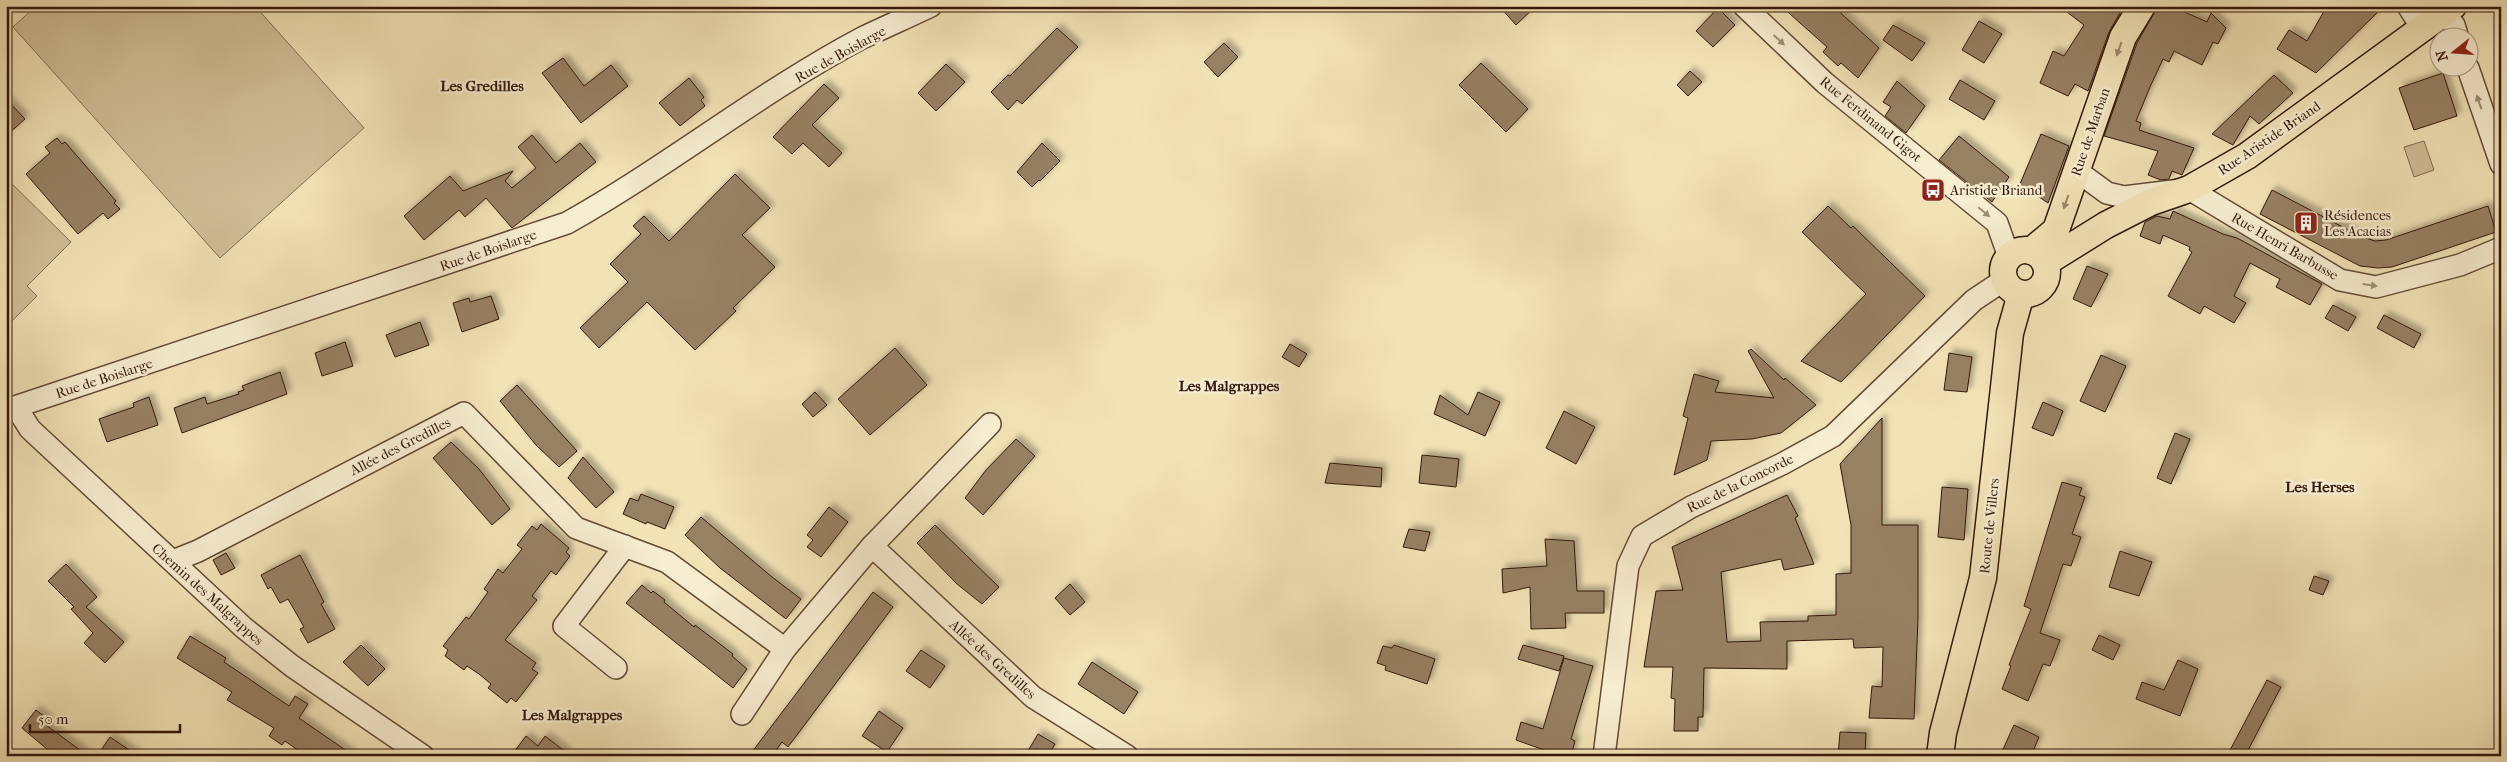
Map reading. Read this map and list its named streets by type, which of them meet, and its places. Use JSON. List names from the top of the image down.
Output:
{
  "streets": {
    "main road": ["Rue de Marban", "Rue Aristide Briand", "Route de Villers"],
    "street": [
      "Rue de Boislarge",
      "Rue Ferdinand Gigot",
      "Rue Henri Barbusse",
      "Allée des Gredilles",
      "Rue de la Concorde",
      "Chemin des Malgrappes"
    ]
  },
  "crossings": [
    ["Rue de Boislarge", "Chemin des Malgrappes"],
    ["Rue Ferdinand Gigot", "Rue de Marban"],
    ["Rue Ferdinand Gigot", "Rue Aristide Briand"],
    ["Rue Ferdinand Gigot", "Rue de la Concorde"],
    ["Rue Ferdinand Gigot", "Route de Villers"],
    ["Rue de Marban", "Rue Aristide Briand"],
    ["Rue de Marban", "Rue de la Concorde"],
    ["Rue de Marban", "Route de Villers"],
    ["Rue Aristide Briand", "Rue Henri Barbusse"],
    ["Rue Aristide Briand", "Rue de la Concorde"],
    ["Rue Aristide Briand", "Route de Villers"],
    ["Allée des Gredilles", "Chemin des Malgrappes"],
    ["Rue de la Concorde", "Route de Villers"]
  ],
  "one_way": ["Rue Ferdinand Gigot", "Rue de Marban", "Rue Henri Barbusse"],
  "districts": [
    "Les Gredilles",
    "Les Malgrappes",
    "Les Herses",
    "Les Malgrappes"
  ],
  "places": {
    "bus stop": ["Aristide Briand"],
    "building": ["Résidences Les Acacias"]
  },
  "scale_bar": "50 m",
  "north": "left"
}
